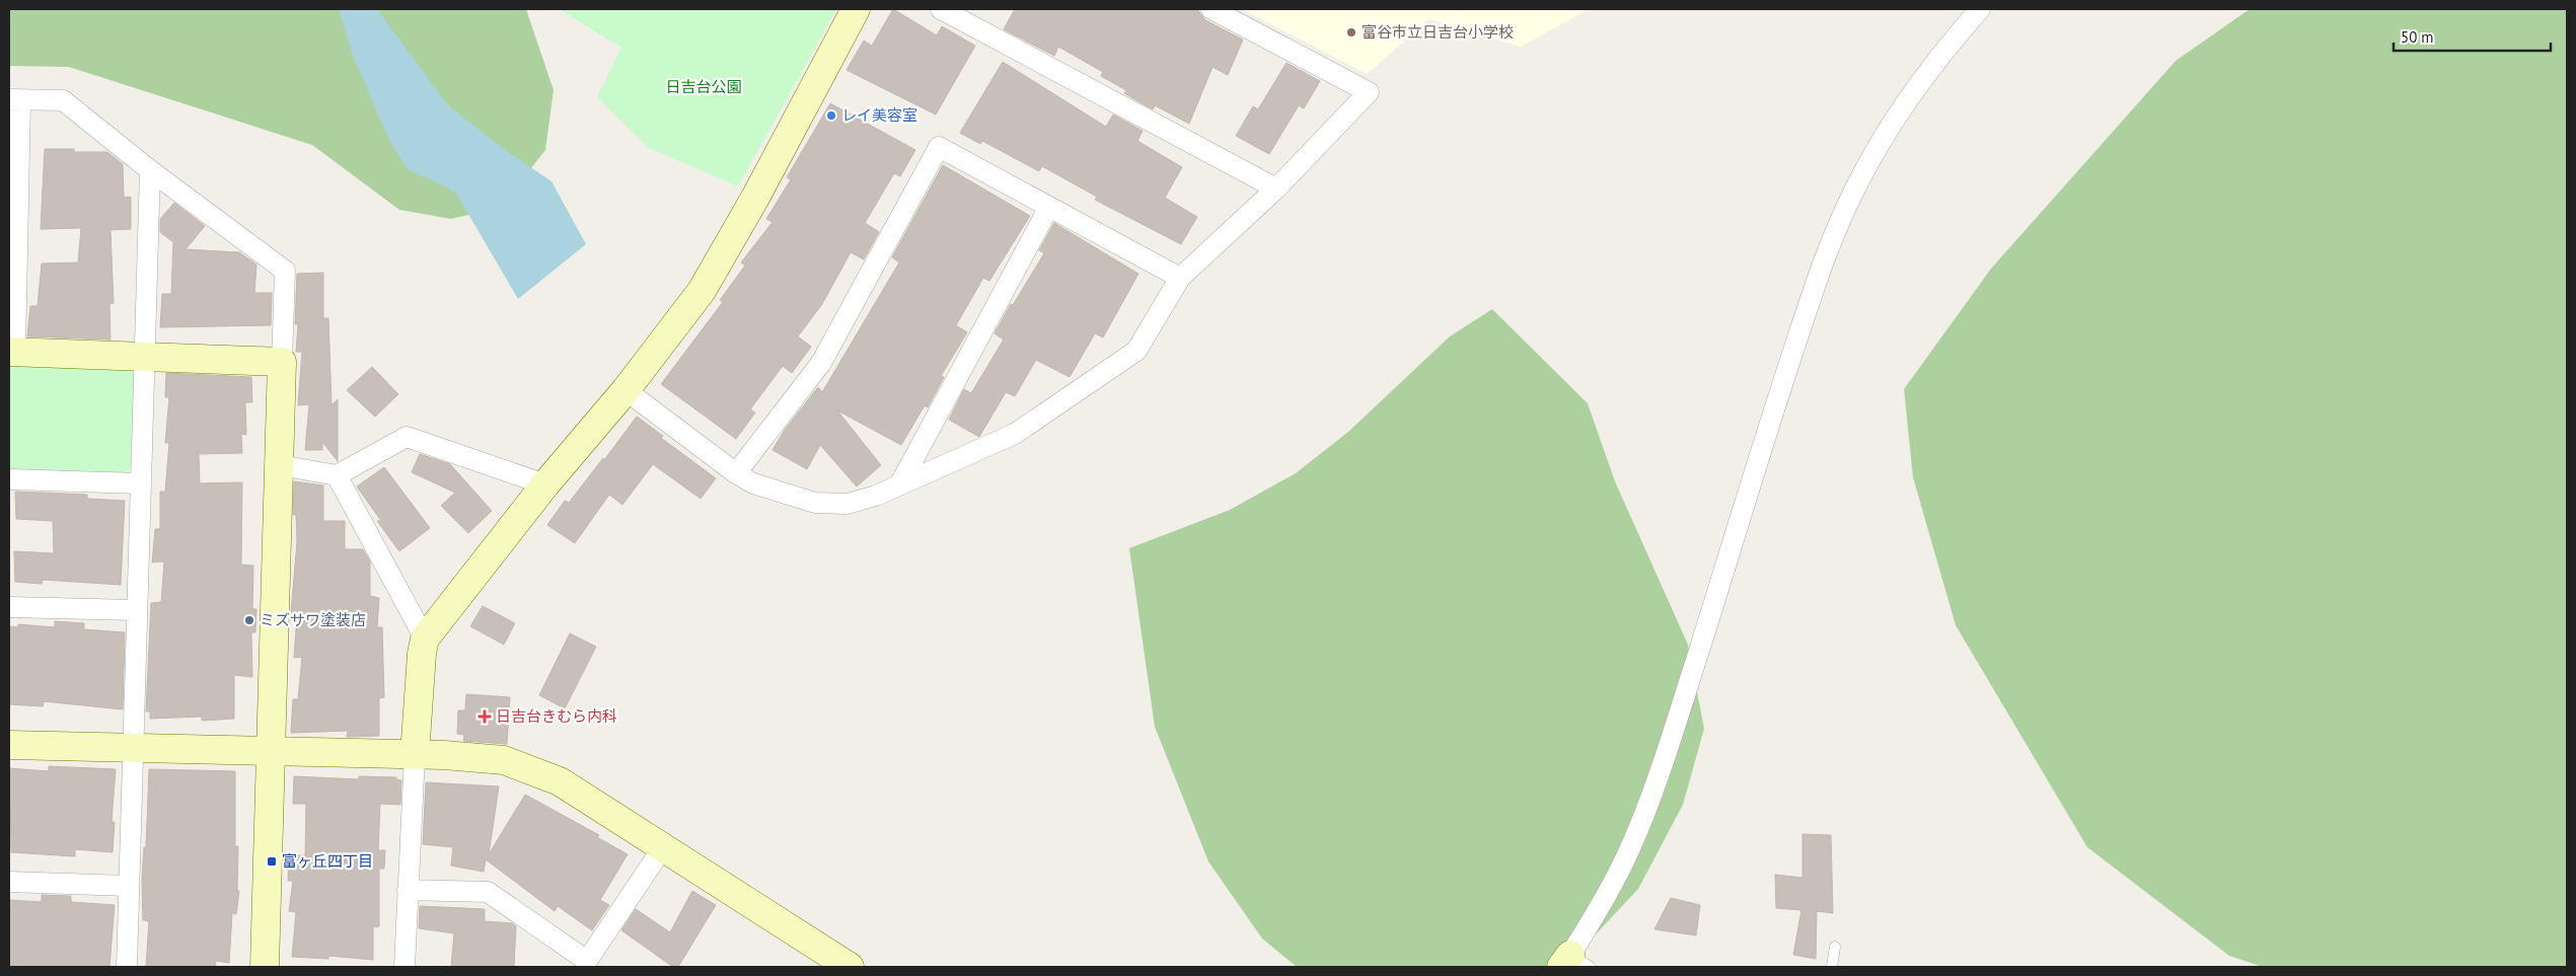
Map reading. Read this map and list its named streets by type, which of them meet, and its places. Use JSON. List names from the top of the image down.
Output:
{
  "parks": ["日吉台公園"],
  "places": {
    "other": ["富谷市立日吉台小学校", "レイ美容室", "ミズサワ塗装店"],
    "health": ["日吉台きむら内科"],
    "transit": ["富ヶ丘四丁目"]
  },
  "scale_bar": "50 m"
}
